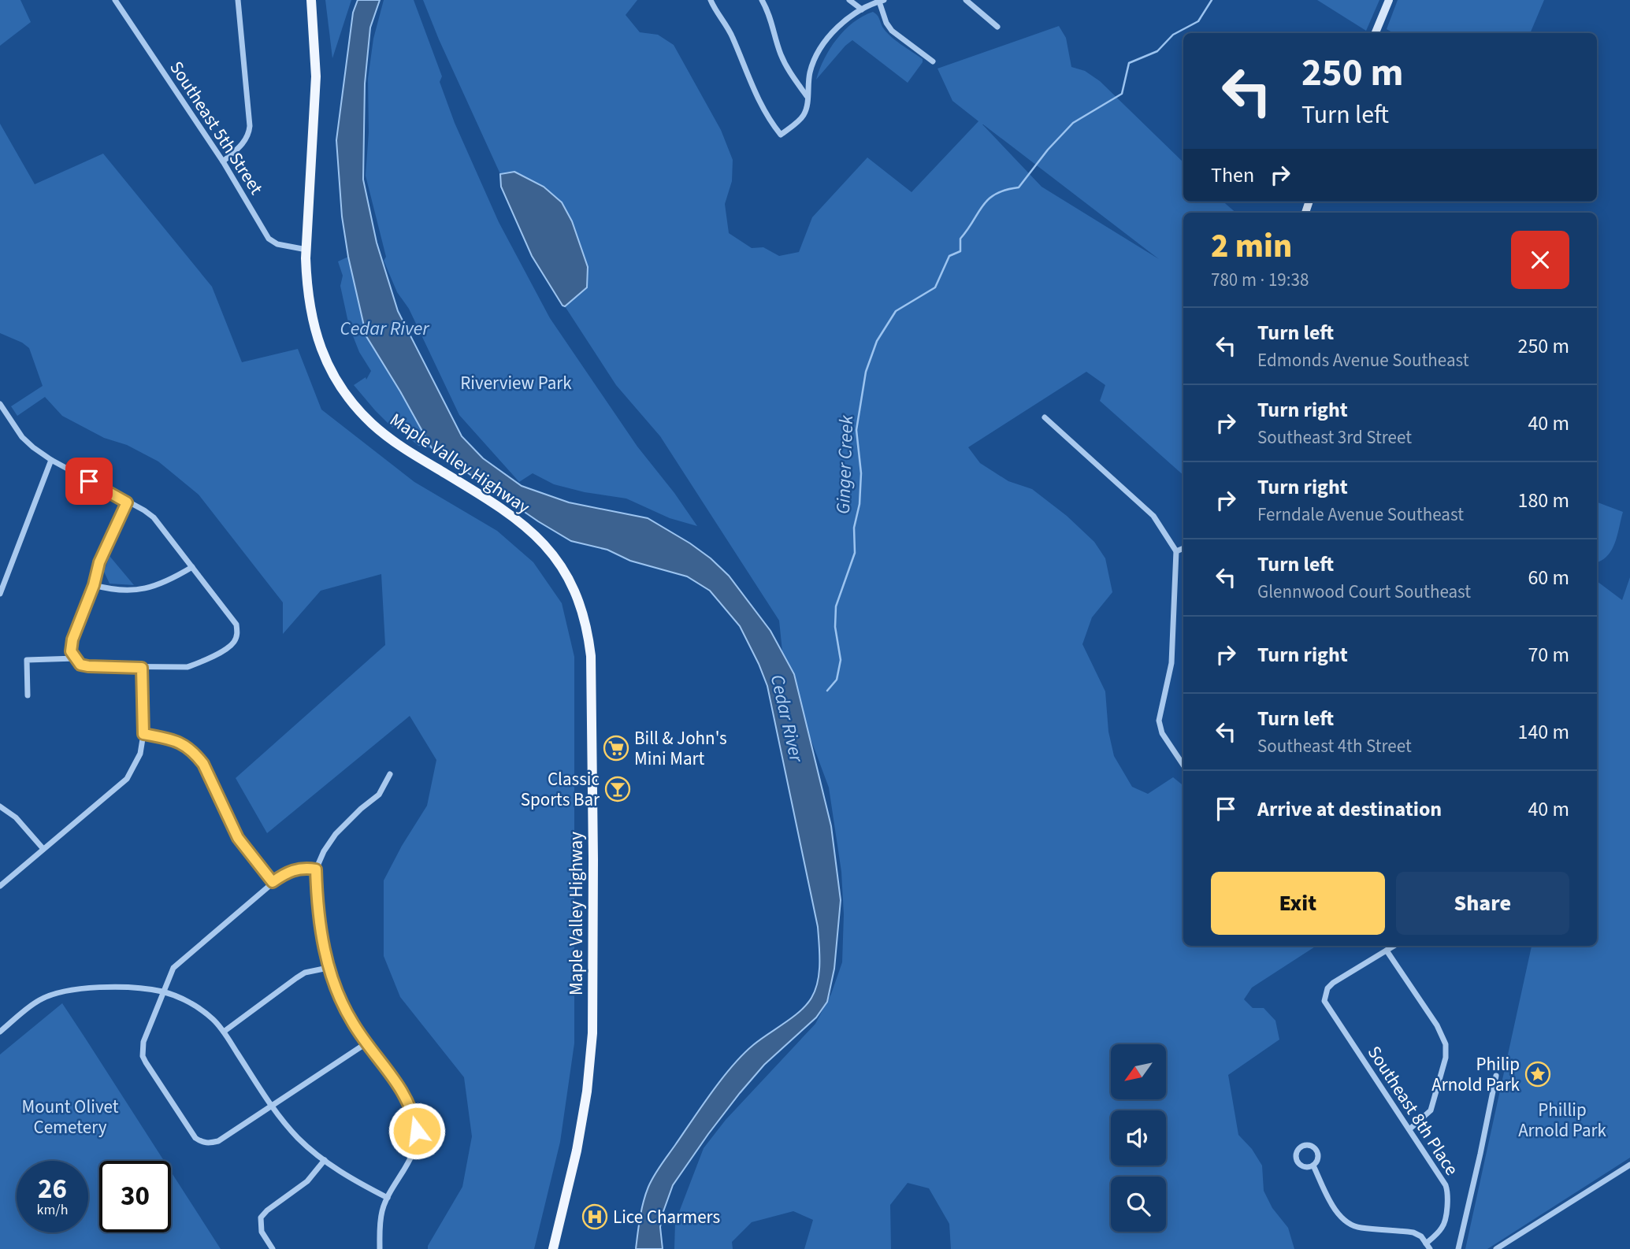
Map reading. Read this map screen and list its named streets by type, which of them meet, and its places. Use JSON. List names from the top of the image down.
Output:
{
  "streets": {
    "main road": ["Maple Valley Highway"],
    "street": ["Southeast 5th Street", "Southeast 8th Place"]
  },
  "crossings": [
    ["Southeast 5th Street", "Maple Valley Highway"]
  ],
  "water": ["Cedar River", "Ginger Creek"],
  "parks": ["Riverview Park", "Mount Olivet Cemetery", "Phillip Arnold Park"],
  "places": {
    "supermarket": ["Bill & John's Mini Mart"],
    "bar": ["Classic Sports Bar"],
    "place": ["Philip Arnold Park"],
    "hospital": ["Lice Charmers"]
  },
  "north": "bottom left",
  "page": {
    "turn": ["250 m", "Turn left"],
    "then": "Then",
    "heading": ["2 min", "780 m · 19:38"],
    "list": [
      {
        "name": "Turn left",
        "note": "Edmonds Avenue Southeast",
        "value": "250 m"
      },
      {
        "name": "Turn right",
        "note": "Southeast 3rd Street",
        "value": "40 m"
      },
      {
        "name": "Turn right",
        "note": "Ferndale Avenue Southeast",
        "value": "180 m"
      },
      {
        "name": "Turn left",
        "note": "Glennwood Court Southeast",
        "value": "60 m"
      },
      {
        "name": "Turn right",
        "value": "70 m"
      },
      {
        "name": "Turn left",
        "note": "Southeast 4th Street",
        "value": "140 m"
      },
      {
        "name": "Arrive at destination",
        "value": "40 m"
      }
    ],
    "buttons": ["Exit", "Share"],
    "speed": "26 km/h",
    "limit": "30"
  }
}
